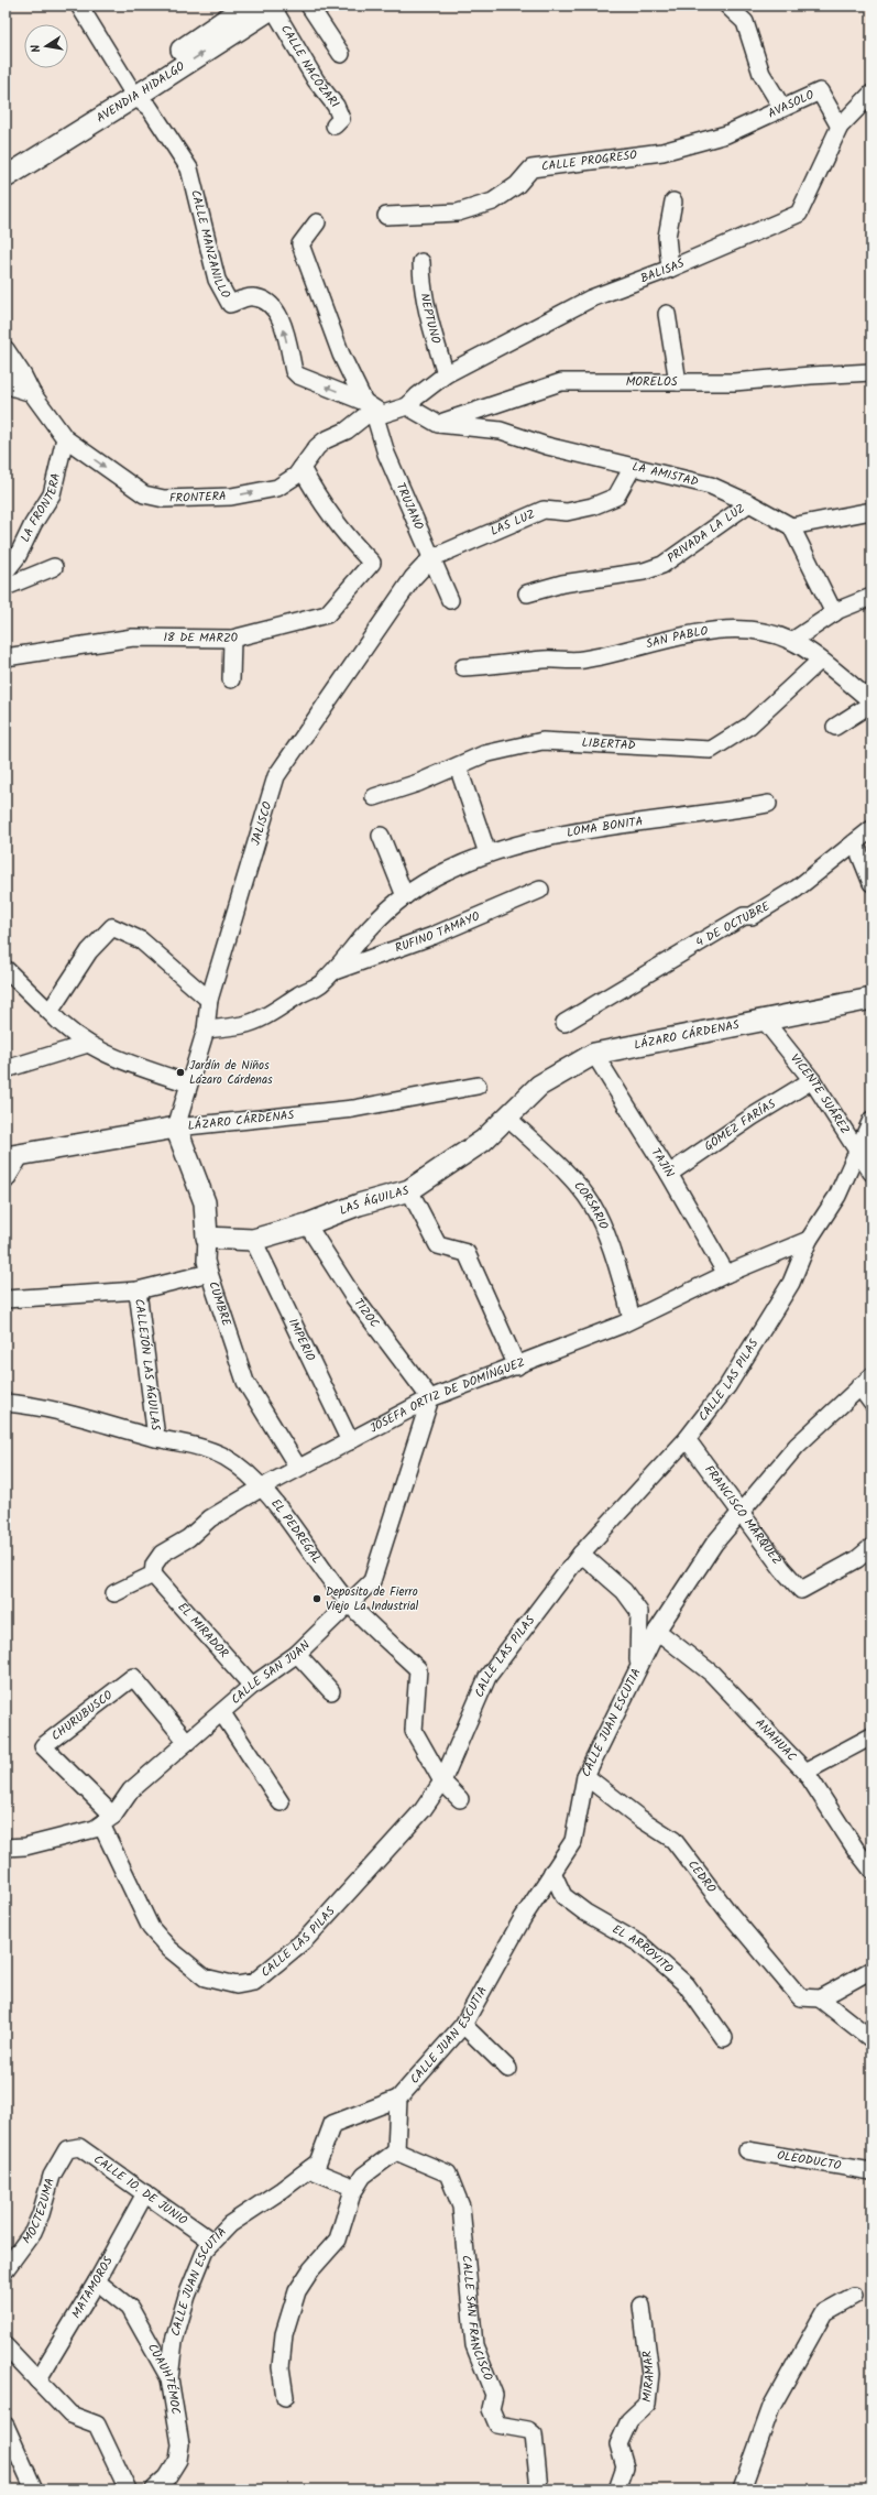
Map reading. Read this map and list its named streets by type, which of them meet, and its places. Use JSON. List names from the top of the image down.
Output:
{
  "streets": {
    "street": [
      "CALLE NACOZARI",
      "AVENDIA HIDALGO",
      "AVASOLO",
      "CALLE PROGRESO",
      "CALLE MANZANILLO",
      "BALISAS",
      "NEPTUNO",
      "MORELOS",
      "LA AMISTAD",
      "FRONTERA",
      "TRUJANO",
      "LA FRONTERA",
      "LAS LUZ",
      "PRIVADA LA LUZ",
      "18 DE MARZO",
      "SAN PABLO",
      "LIBERTAD",
      "JALISCO",
      "LOMA BONITA",
      "4 DE OCTUBRE",
      "RUFINO TAMAYO",
      "LÁZARO CÁRDENAS",
      "VICENTE SUÁREZ",
      "GÓMEZ FARÍAS",
      "TAJÍN",
      "LAS ÁGUILAS",
      "CORSARIO",
      "CUMBRE",
      "TIZOC",
      "IMPERIO",
      "CALLEJÓN LAS ÁGUILAS",
      "CALLE LAS PILAS",
      "JOSEFA ORTIZ DE DOMÍNGUEZ",
      "FRANCISCO MÁRQUEZ",
      "EL PEDREGAL",
      "EL MIRADOR",
      "CALLE SAN JUAN",
      "CHURUBUSCO",
      "CALLE JUAN ESCUTIA",
      "ANAHUAC",
      "CEDRO",
      "EL ARROYITO",
      "OLEODUCTO",
      "CALLE 1O. DE JUNIO",
      "MOCTEZUMA",
      "MATAMOROS",
      "CALLE SAN FRANCISCO",
      "MIRAMAR",
      "CUAUHTÉMOC"
    ]
  },
  "crossings": [
    ["CALLE NACOZARI", "AVENDIA HIDALGO"],
    ["AVENDIA HIDALGO", "CALLE MANZANILLO"],
    ["AVASOLO", "CALLE PROGRESO"],
    ["AVASOLO", "BALISAS"],
    ["CALLE MANZANILLO", "BALISAS"],
    ["CALLE MANZANILLO", "FRONTERA"],
    ["CALLE MANZANILLO", "TRUJANO"],
    ["BALISAS", "NEPTUNO"],
    ["MORELOS", "LA AMISTAD"],
    ["LA AMISTAD", "LAS LUZ"],
    ["LA AMISTAD", "PRIVADA LA LUZ"],
    ["FRONTERA", "TRUJANO"],
    ["FRONTERA", "LA FRONTERA"],
    ["FRONTERA", "18 DE MARZO"],
    ["TRUJANO", "LAS LUZ"],
    ["TRUJANO", "JALISCO"],
    ["LAS LUZ", "JALISCO"],
    ["SAN PABLO", "LIBERTAD"],
    ["JALISCO", "LÁZARO CÁRDENAS"],
    ["JALISCO", "CUMBRE"],
    ["LOMA BONITA", "RUFINO TAMAYO"],
    ["LÁZARO CÁRDENAS", "VICENTE SUÁREZ"],
    ["LÁZARO CÁRDENAS", "TAJÍN"],
    ["LÁZARO CÁRDENAS", "LAS ÁGUILAS"],
    ["LÁZARO CÁRDENAS", "CORSARIO"],
    ["LÁZARO CÁRDENAS", "CUMBRE"],
    ["VICENTE SUÁREZ", "GÓMEZ FARÍAS"],
    ["VICENTE SUÁREZ", "CALLE LAS PILAS"],
    ["GÓMEZ FARÍAS", "TAJÍN"],
    ["TAJÍN", "JOSEFA ORTIZ DE DOMÍNGUEZ"],
    ["LAS ÁGUILAS", "CORSARIO"],
    ["LAS ÁGUILAS", "CUMBRE"],
    ["LAS ÁGUILAS", "TIZOC"],
    ["LAS ÁGUILAS", "IMPERIO"],
    ["CORSARIO", "JOSEFA ORTIZ DE DOMÍNGUEZ"],
    ["CUMBRE", "JOSEFA ORTIZ DE DOMÍNGUEZ"],
    ["TIZOC", "JOSEFA ORTIZ DE DOMÍNGUEZ"],
    ["TIZOC", "CALLE SAN JUAN"],
    ["IMPERIO", "JOSEFA ORTIZ DE DOMÍNGUEZ"],
    ["CALLEJÓN LAS ÁGUILAS", "EL PEDREGAL"],
    ["CALLE LAS PILAS", "JOSEFA ORTIZ DE DOMÍNGUEZ"],
    ["CALLE LAS PILAS", "FRANCISCO MÁRQUEZ"],
    ["CALLE LAS PILAS", "EL PEDREGAL"],
    ["CALLE LAS PILAS", "CALLE SAN JUAN"],
    ["CALLE LAS PILAS", "CHURUBUSCO"],
    ["JOSEFA ORTIZ DE DOMÍNGUEZ", "EL PEDREGAL"],
    ["JOSEFA ORTIZ DE DOMÍNGUEZ", "EL MIRADOR"],
    ["JOSEFA ORTIZ DE DOMÍNGUEZ", "CALLE SAN JUAN"],
    ["FRANCISCO MÁRQUEZ", "CALLE JUAN ESCUTIA"],
    ["EL PEDREGAL", "CALLE SAN JUAN"],
    ["EL MIRADOR", "CALLE SAN JUAN"],
    ["CALLE SAN JUAN", "CHURUBUSCO"],
    ["CALLE JUAN ESCUTIA", "ANAHUAC"],
    ["CALLE JUAN ESCUTIA", "CEDRO"],
    ["CALLE JUAN ESCUTIA", "EL ARROYITO"],
    ["CALLE JUAN ESCUTIA", "CALLE 1O. DE JUNIO"],
    ["CALLE JUAN ESCUTIA", "CUAUHTÉMOC"],
    ["CALLE 1O. DE JUNIO", "MOCTEZUMA"],
    ["CALLE 1O. DE JUNIO", "MATAMOROS"],
    ["MATAMOROS", "CUAUHTÉMOC"]
  ],
  "one_way": ["CALLE MANZANILLO", "FRONTERA"],
  "places": ["Jardín de Niños Lázaro Cárdenas", "Deposito de Fierro Viejo La Industrial"],
  "north": "left"
}
